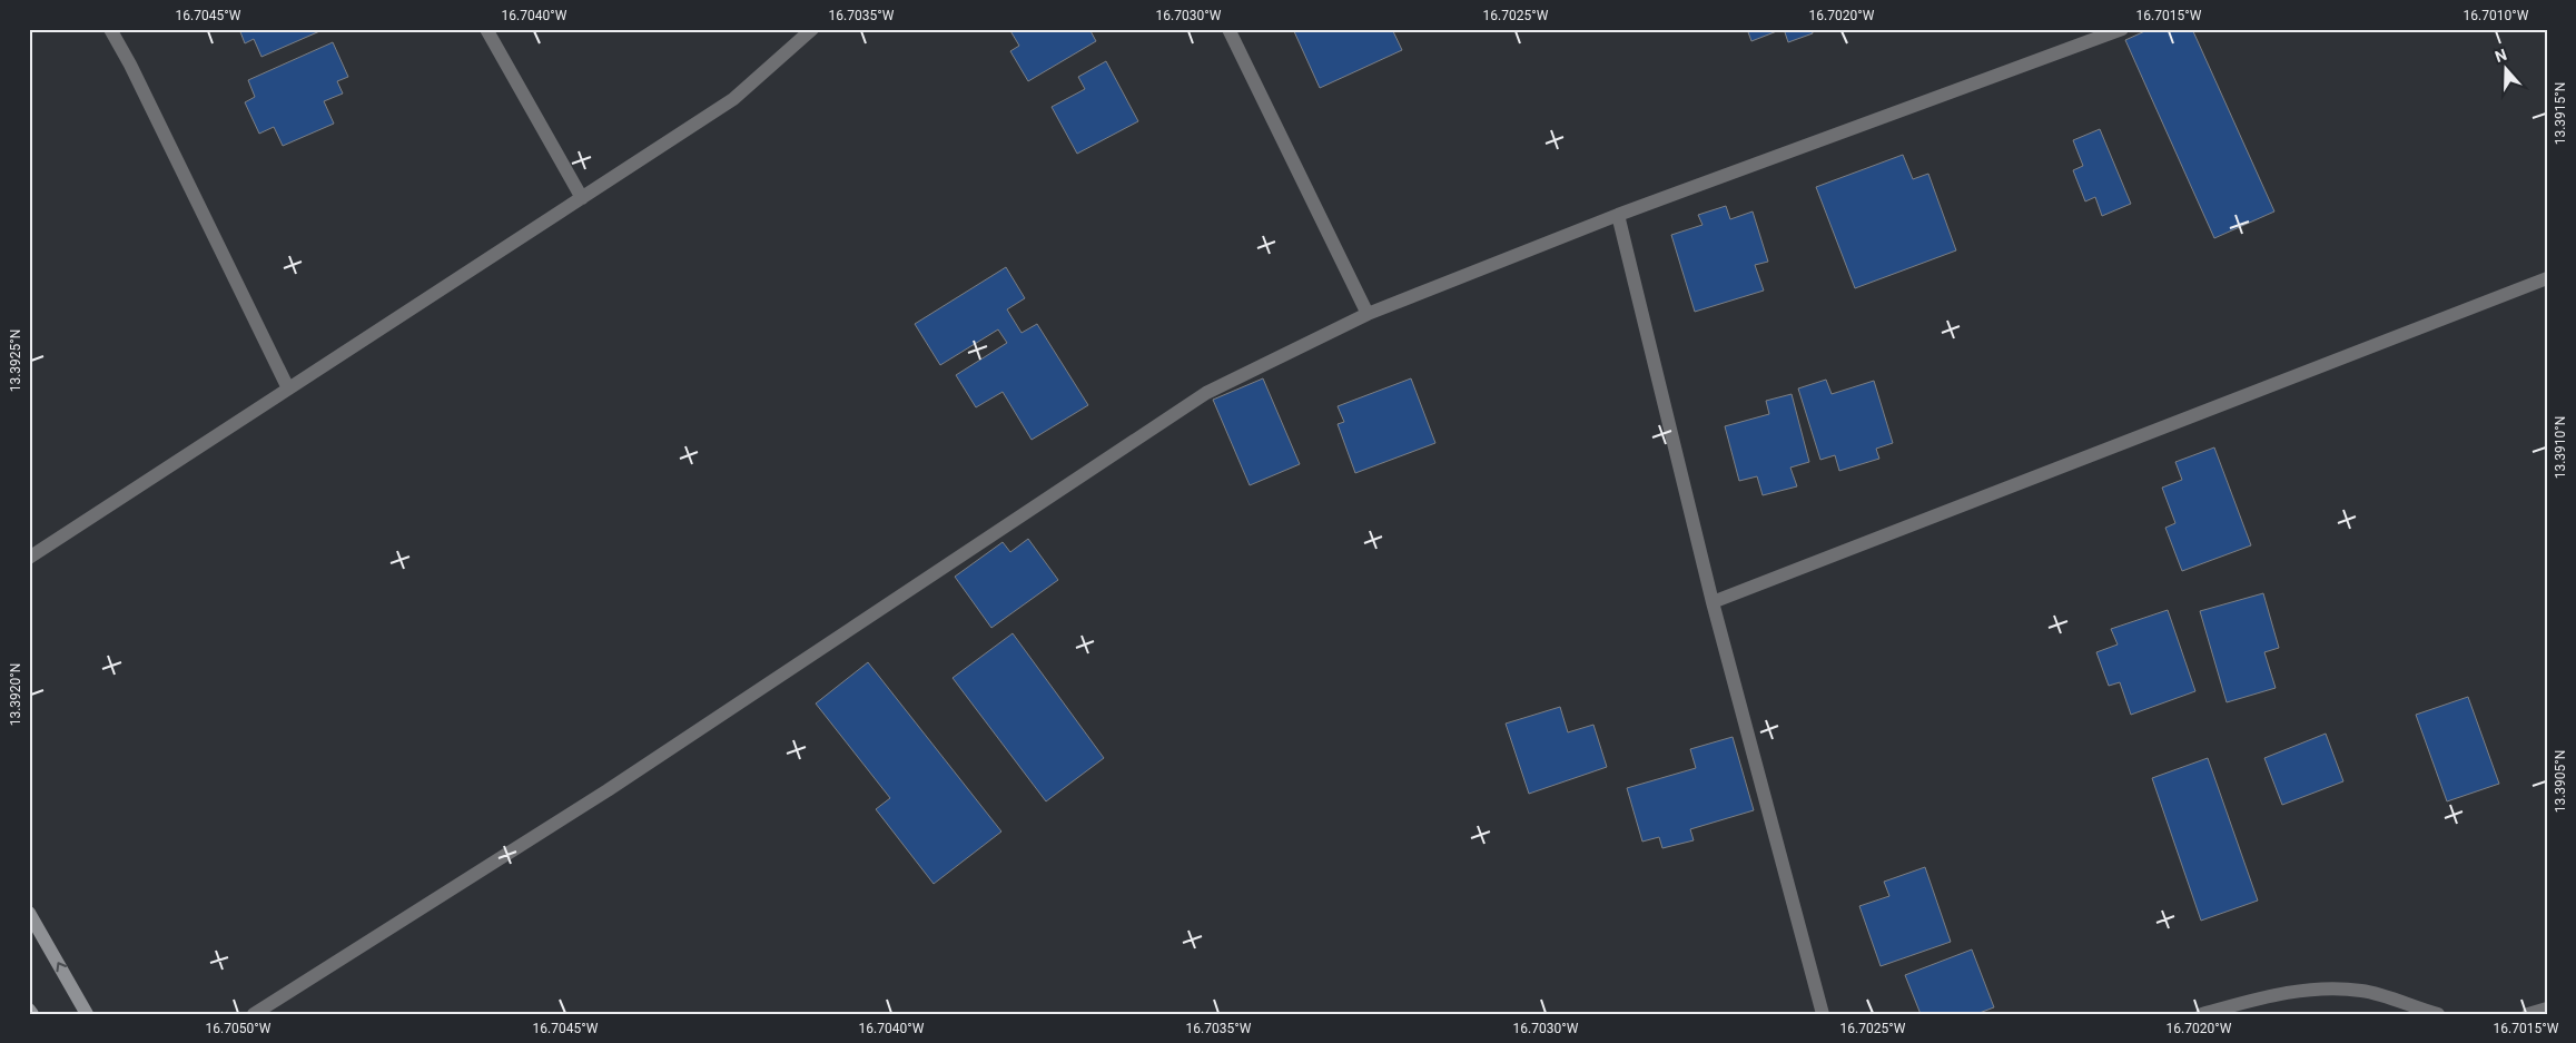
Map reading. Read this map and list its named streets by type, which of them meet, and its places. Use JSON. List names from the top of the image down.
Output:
{
  "north": "top",
  "coordinates": [
    "16.7045°W",
    "16.7040°W",
    "16.7035°W",
    "16.7030°W",
    "16.7025°W",
    "16.7020°W",
    "16.7015°W",
    "16.7010°W",
    "13.3915°N",
    "13.3925°N",
    "13.3910°N",
    "13.3920°N",
    "13.3905°N",
    "16.7050°W"
  ]
}
